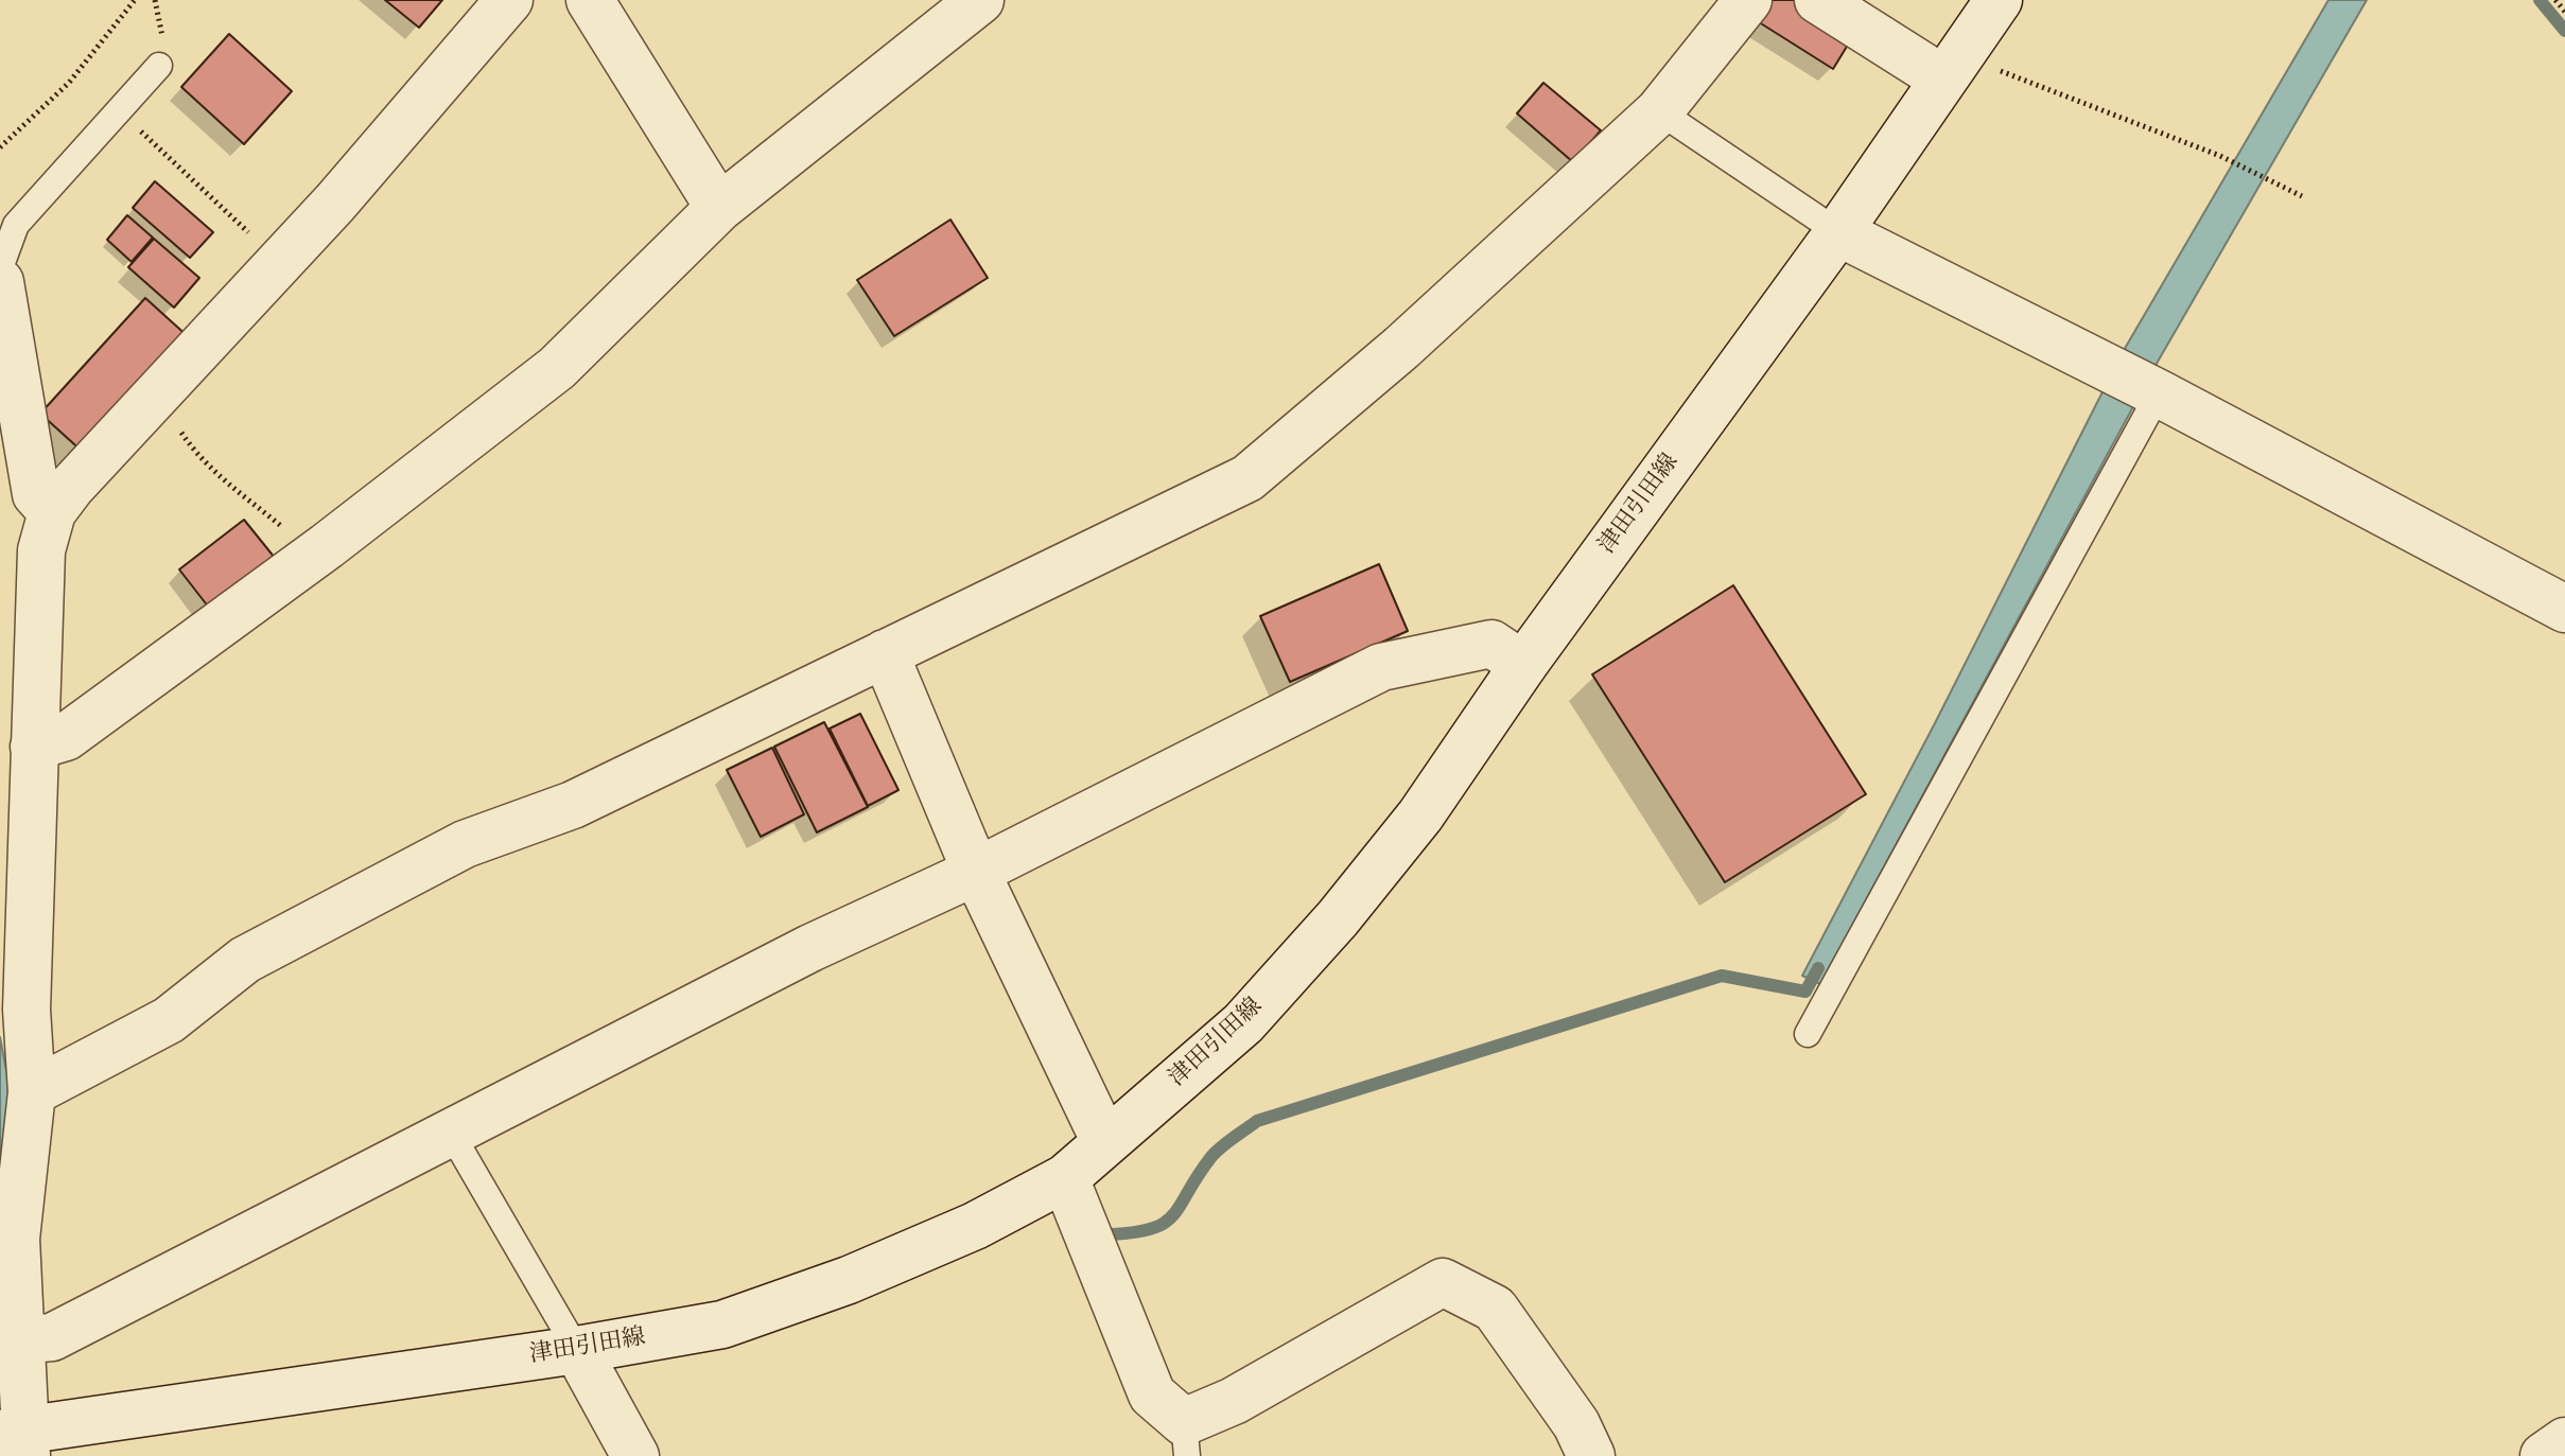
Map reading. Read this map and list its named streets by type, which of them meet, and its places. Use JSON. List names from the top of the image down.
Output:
{
  "streets": {
    "street": ["津田引田線"]
  }
}
